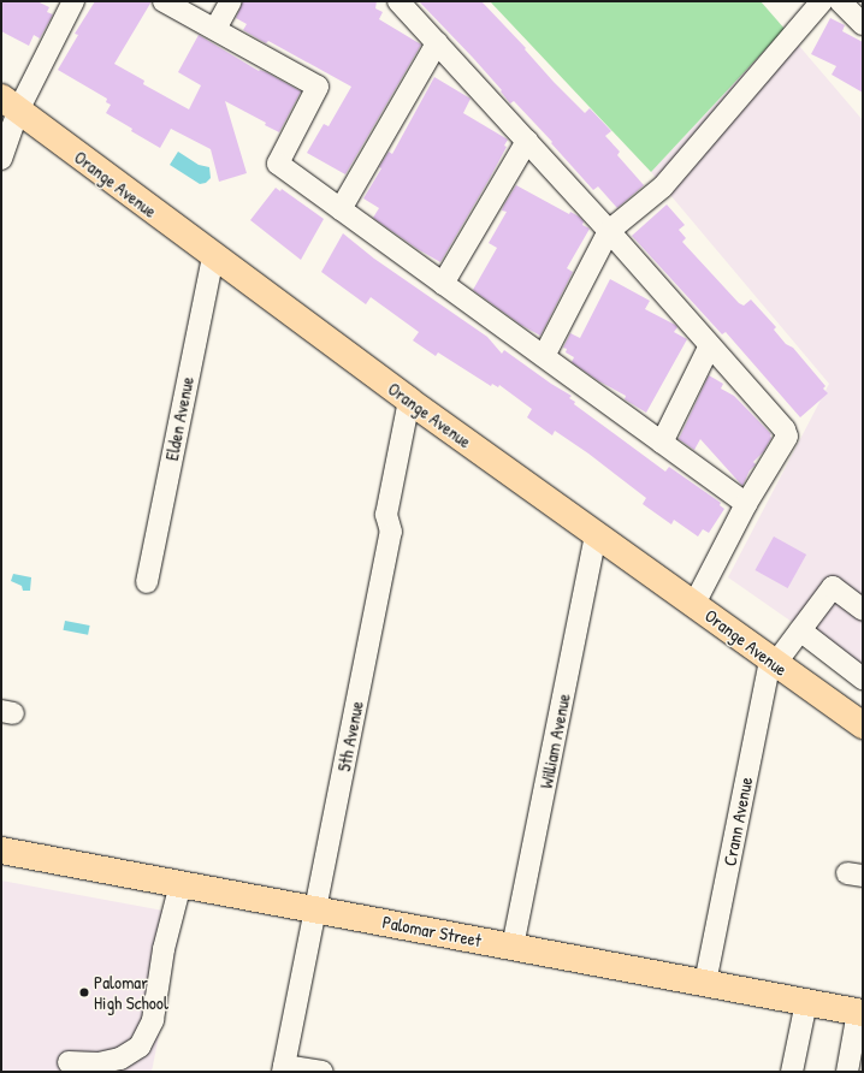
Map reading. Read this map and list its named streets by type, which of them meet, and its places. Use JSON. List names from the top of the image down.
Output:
{
  "streets": {
    "main road": ["Orange Avenue", "Palomar Street"],
    "street": [
      "Elden Avenue",
      "5th Avenue",
      "William Avenue",
      "Crann Avenue"
    ]
  },
  "crossings": [
    ["Orange Avenue", "Elden Avenue"],
    ["Orange Avenue", "5th Avenue"],
    ["Orange Avenue", "William Avenue"],
    ["Orange Avenue", "Crann Avenue"],
    ["5th Avenue", "Palomar Street"],
    ["William Avenue", "Palomar Street"],
    ["Crann Avenue", "Palomar Street"]
  ],
  "places": ["Palomar High School"]
}
